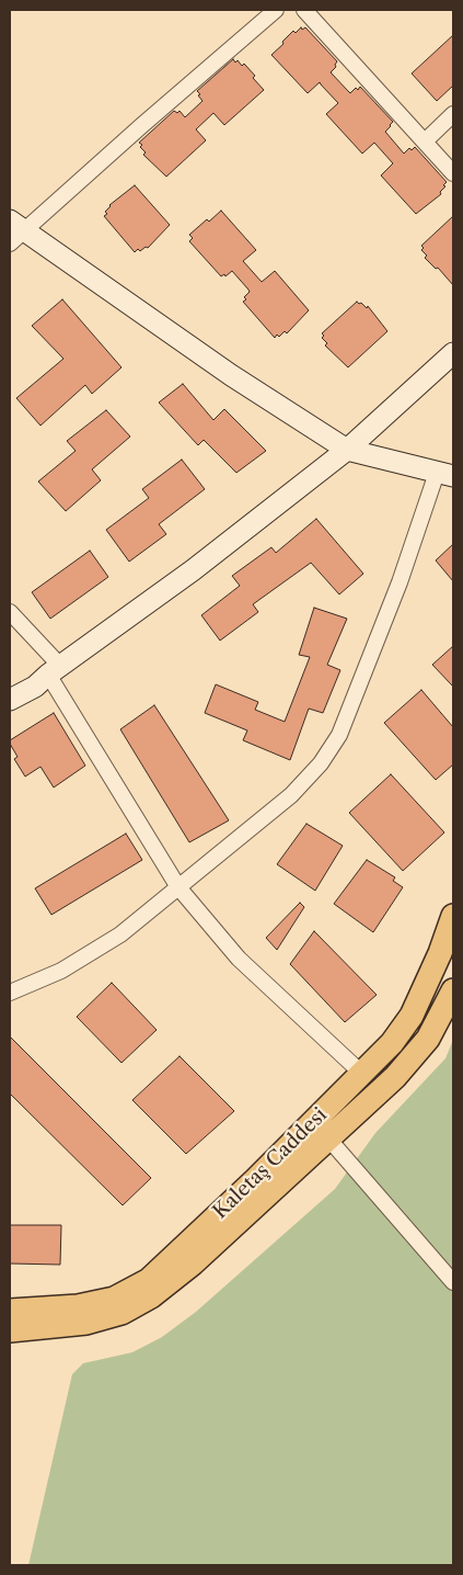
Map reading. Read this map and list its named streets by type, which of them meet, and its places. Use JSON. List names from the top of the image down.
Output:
{
  "streets": {
    "main road": ["Kaletaş Caddesi"]
  }
}
